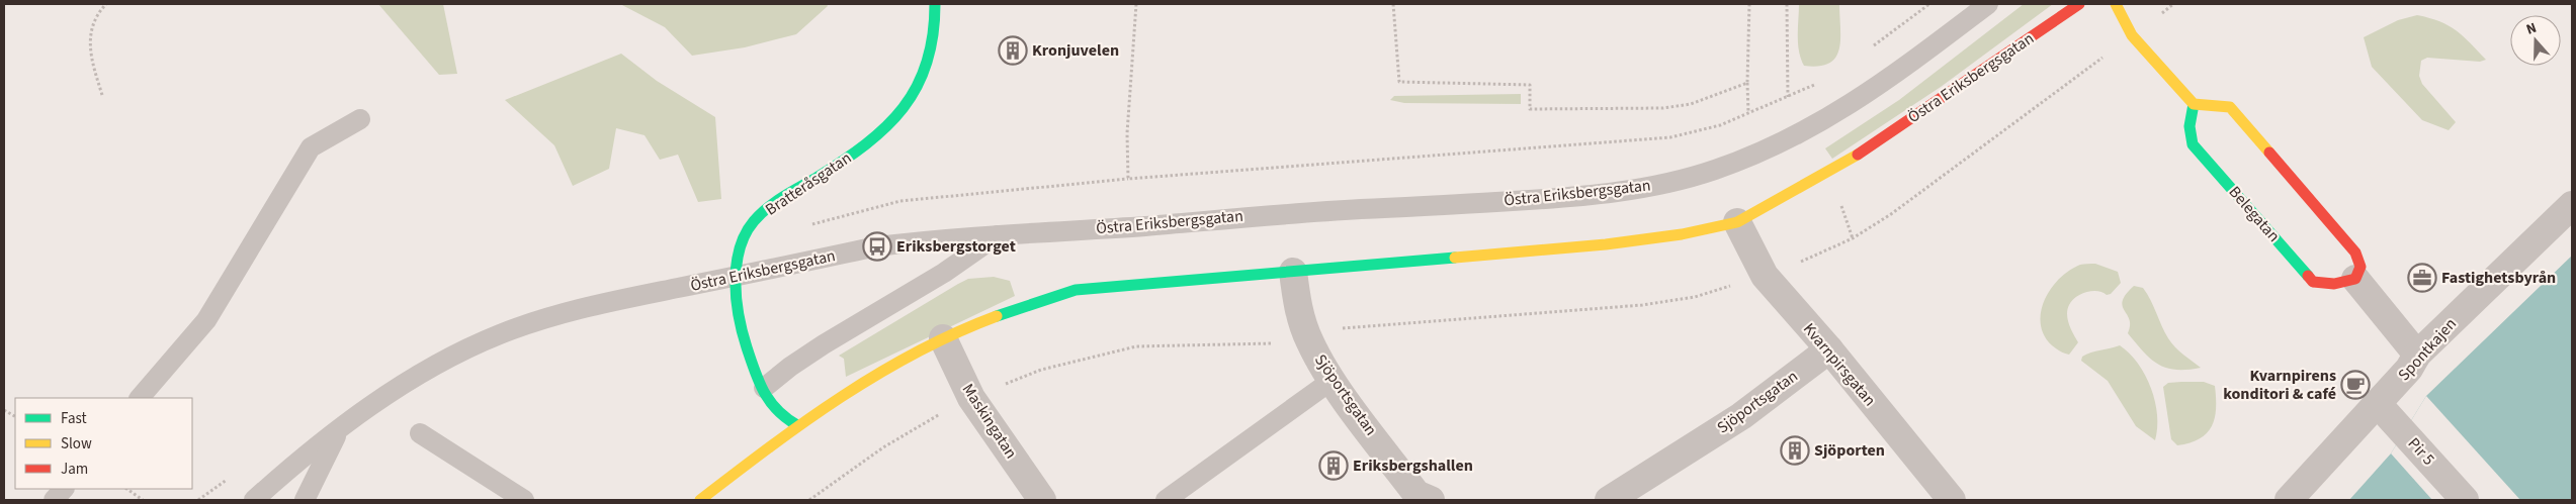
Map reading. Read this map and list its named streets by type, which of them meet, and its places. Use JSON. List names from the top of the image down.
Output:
{
  "streets": {
    "street": [
      "Östra Eriksbergsgatan",
      "Bratteråsgatan",
      "Belegatan",
      "Spontkajen",
      "Kvarnpirsgatan",
      "Sjöportsgatan",
      "Maskingatan",
      "Pir 5"
    ]
  },
  "crossings": [
    ["Östra Eriksbergsgatan", "Bratteråsgatan"],
    ["Östra Eriksbergsgatan", "Kvarnpirsgatan"],
    ["Östra Eriksbergsgatan", "Sjöportsgatan"],
    ["Östra Eriksbergsgatan", "Maskingatan"],
    ["Spontkajen", "Pir 5"],
    ["Kvarnpirsgatan", "Sjöportsgatan"]
  ],
  "places": {
    "building": ["Kronjuvelen", "Sjöporten", "Eriksbergshallen"],
    "bus stop": ["Eriksbergstorget"],
    "office": ["Fastighetsbyrån"],
    "cafe": ["Kvarnpirens konditori & café"]
  },
  "legend": ["Fast", "Slow", "Jam"],
  "north": "top"
}
